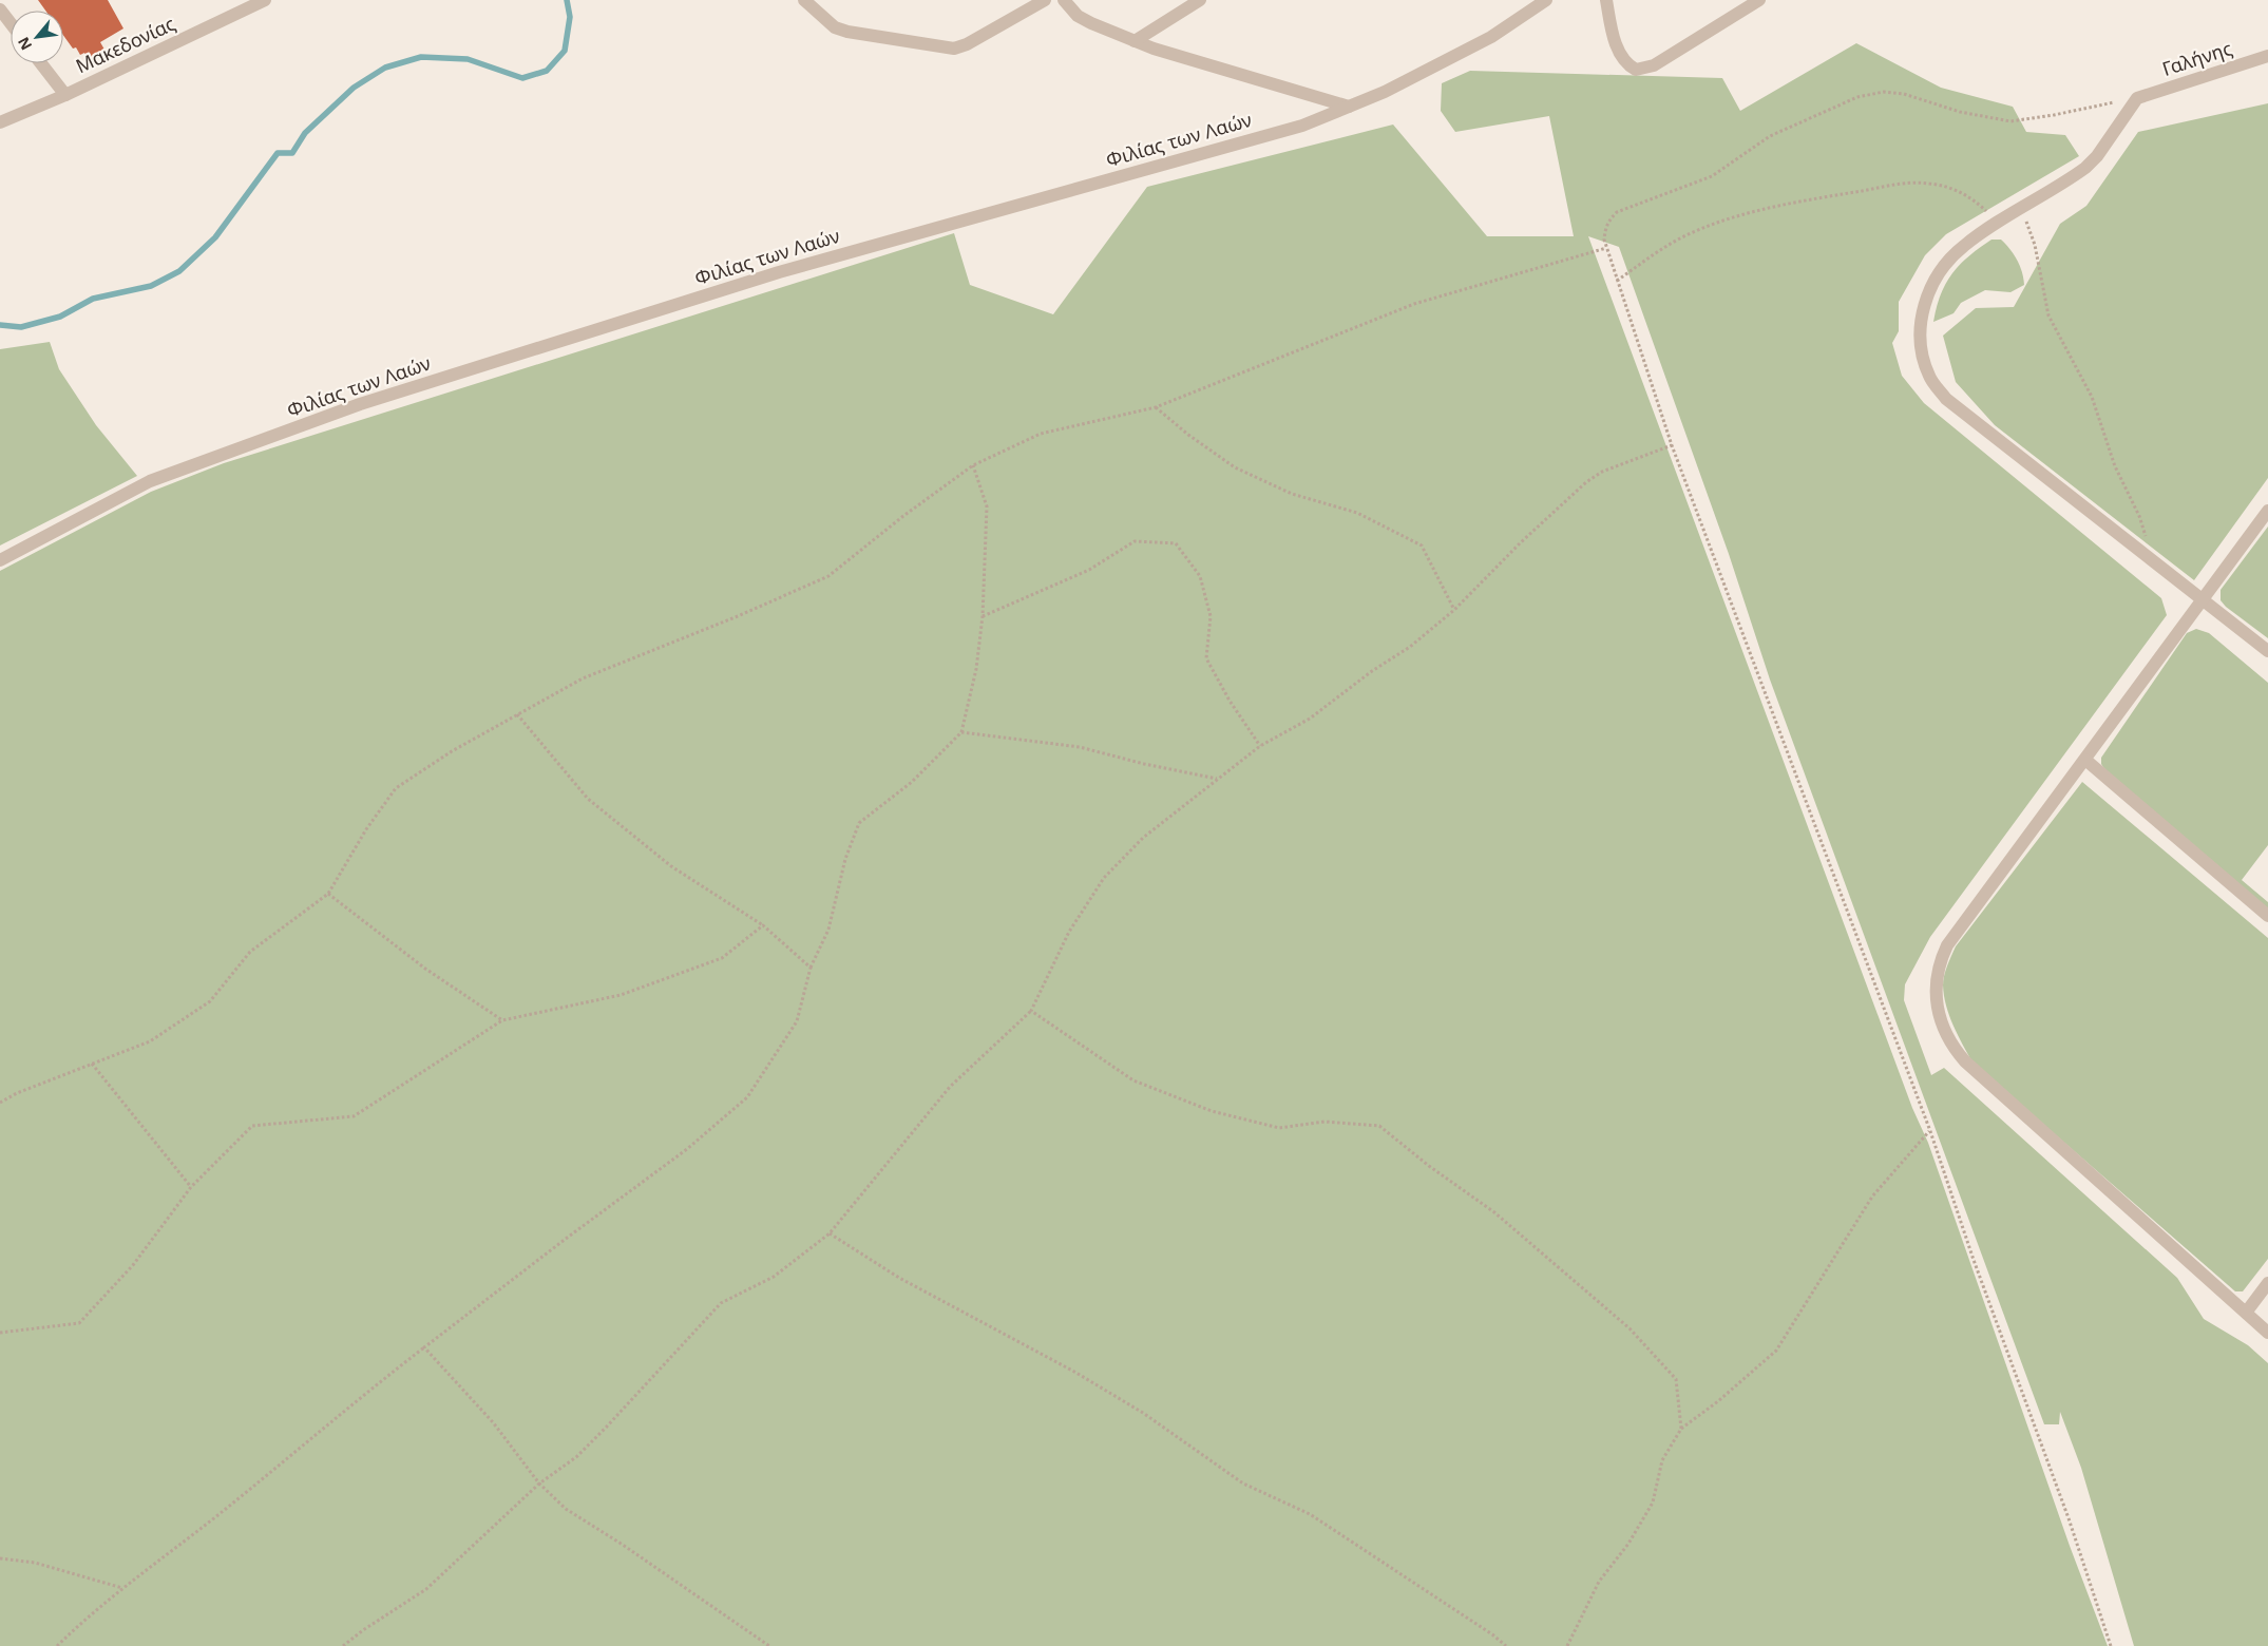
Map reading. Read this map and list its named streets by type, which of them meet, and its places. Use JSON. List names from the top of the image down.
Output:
{
  "streets": {
    "street": ["Μακεδονίας", "Γαλήνης", "Φιλίας των Λαών"]
  },
  "north": "bottom left"
}
